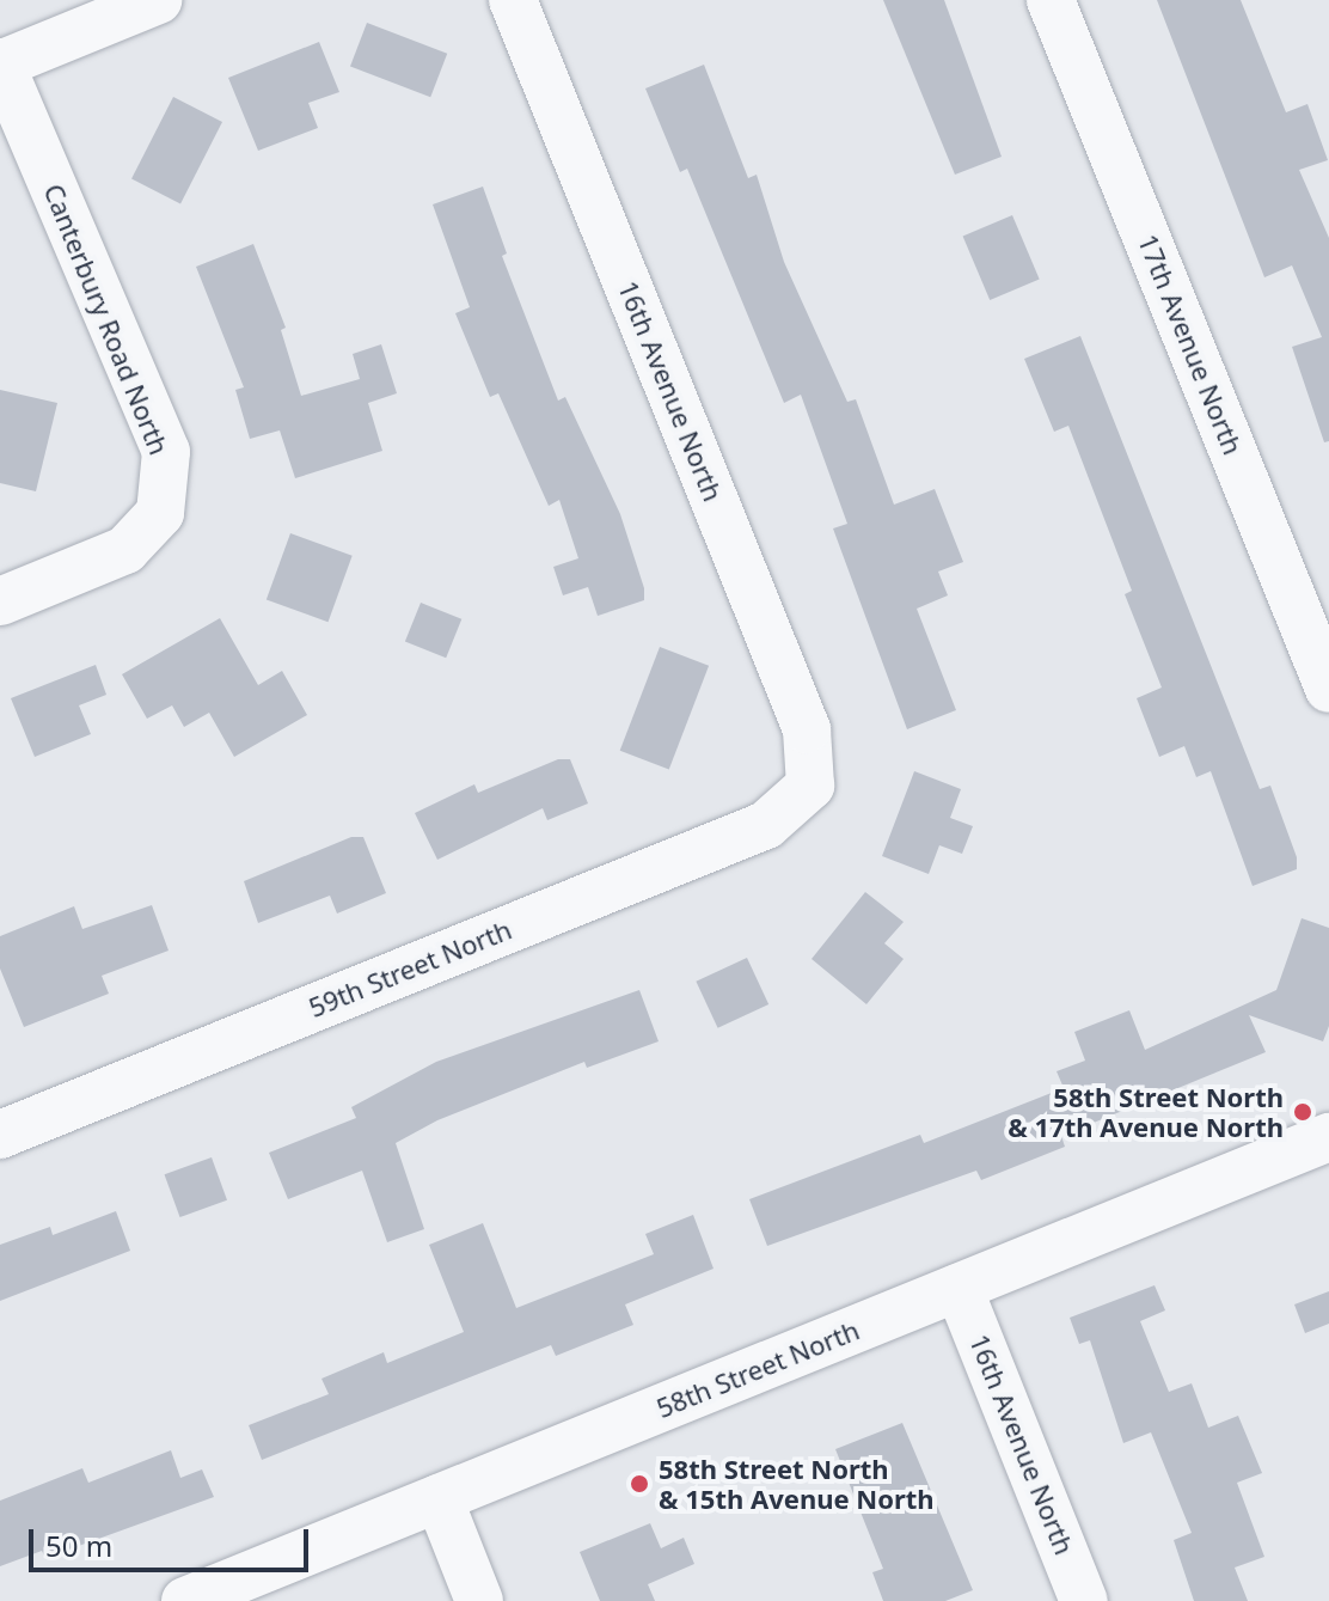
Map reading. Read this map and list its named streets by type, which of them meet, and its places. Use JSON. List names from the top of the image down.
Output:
{
  "streets": {
    "street": [
      "Canterbury Road North",
      "17th Avenue North",
      "16th Avenue North",
      "59th Street North",
      "58th Street North"
    ]
  },
  "crossings": [
    ["16th Avenue North", "59th Street North"],
    ["16th Avenue North", "58th Street North"]
  ],
  "places": ["58th Street North & 17th Avenue North", "58th Street North & 15th Avenue North"],
  "scale_bar": "50 m"
}
